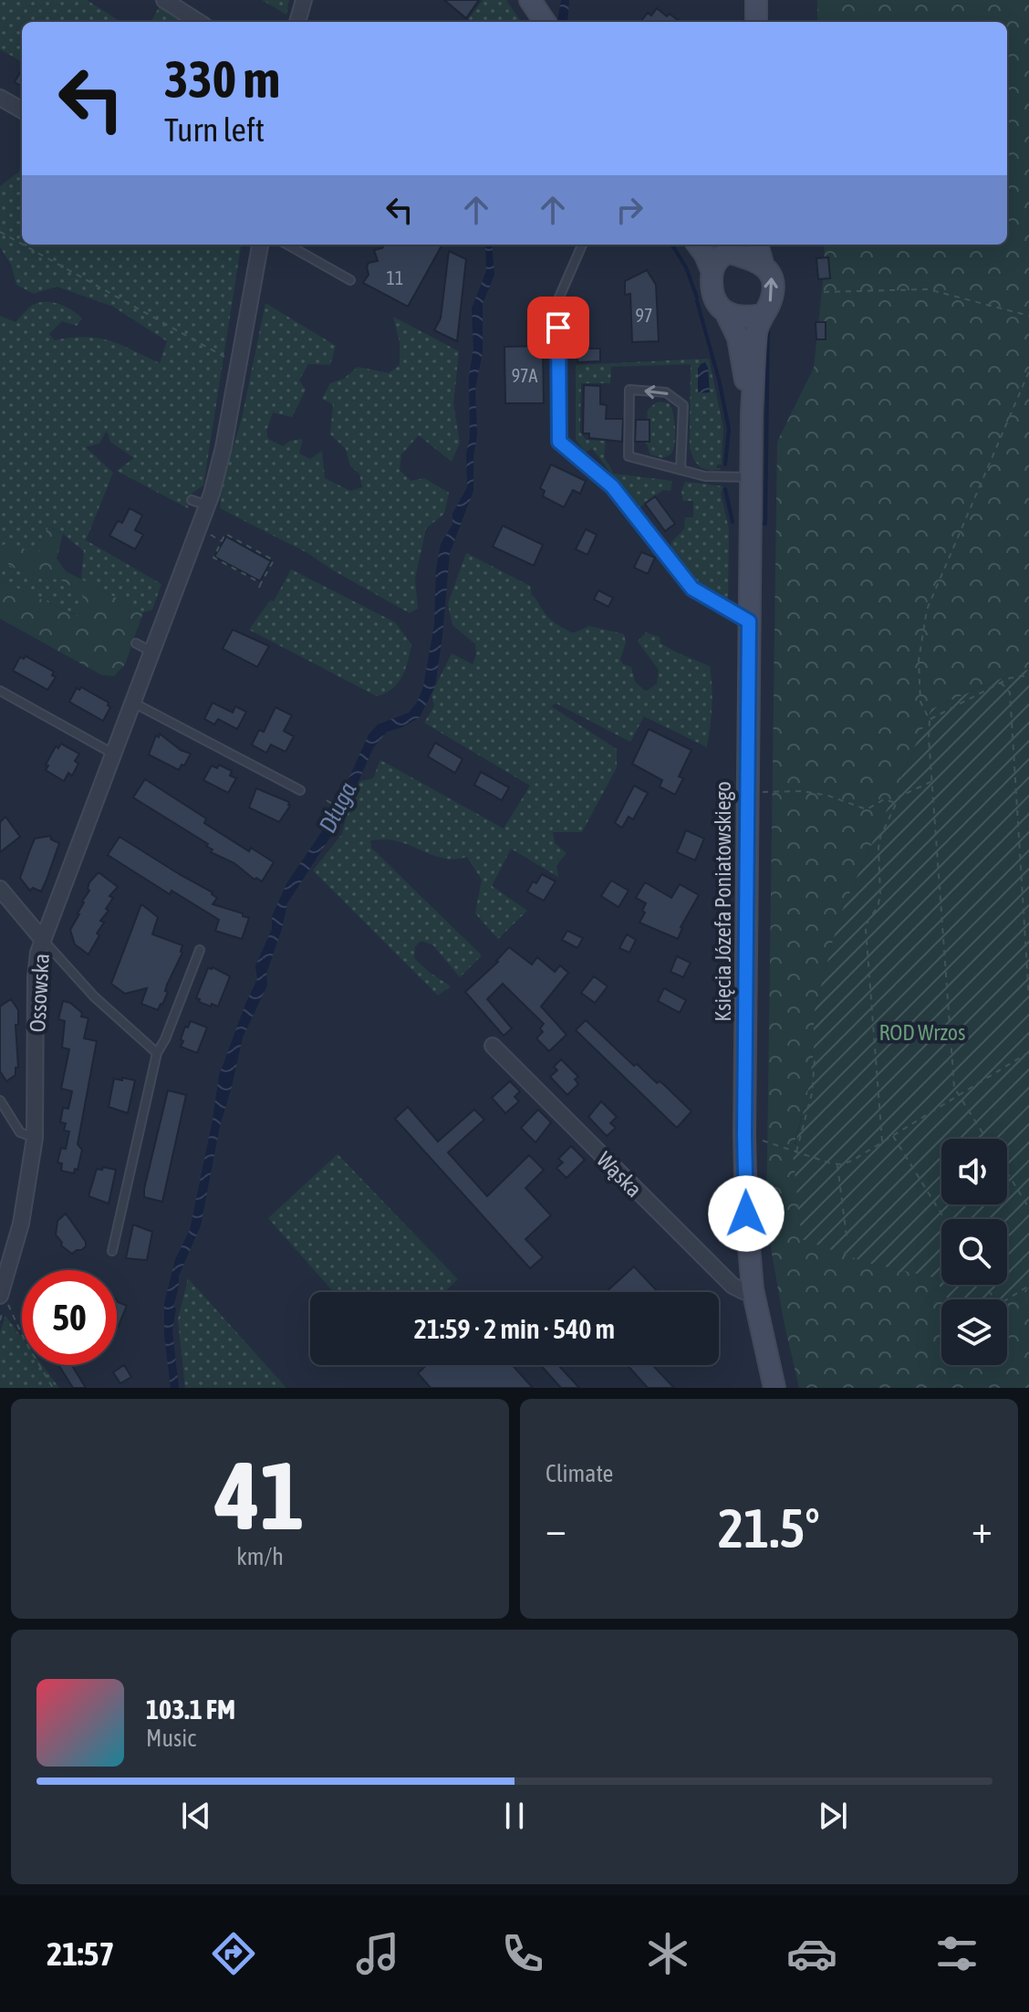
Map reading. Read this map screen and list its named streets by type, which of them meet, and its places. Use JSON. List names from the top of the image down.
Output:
{
  "streets": {
    "main road": ["Księcia Józefa Poniatowskiego"],
    "street": ["Ossowska", "Wąska"]
  },
  "crossings": [
    ["Księcia Józefa Poniatowskiego", "Wąska"]
  ],
  "water": ["Długa"],
  "parks": ["ROD Wrzos"],
  "house_numbers": ["11", "97", "97A"],
  "page": {
    "turn": ["330 m", "Turn left"],
    "limit": "50",
    "trip": "21:59 · 2 min · 540 m",
    "tile": [
      ["41", "km/h"],
      "Climate"
    ],
    "heat": ["−", "21.5°", "+"],
    "song": ["103.1 FM", "Music"],
    "tabs": "21:57"
  }
}
